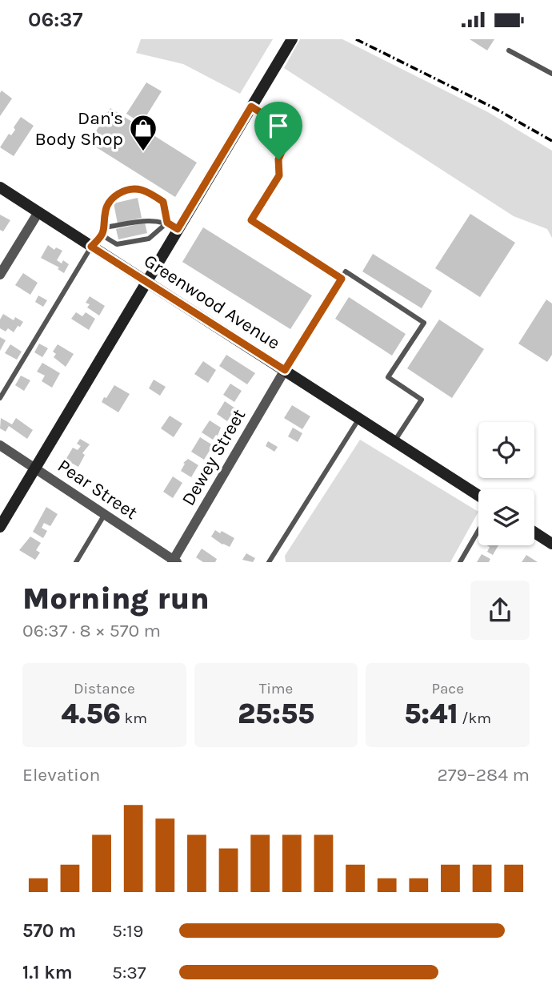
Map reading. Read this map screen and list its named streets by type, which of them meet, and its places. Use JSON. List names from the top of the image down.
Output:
{
  "streets": {
    "street": ["Greenwood Avenue", "Dewey Street", "Pear Street"]
  },
  "crossings": [
    ["Greenwood Avenue", "Dewey Street"],
    ["Dewey Street", "Pear Street"]
  ],
  "places": {
    "shop": ["Dan's Body Shop"]
  },
  "page": {
    "status": "06:37",
    "heading": ["Morning run", "06:37 · 8 × 570 m"],
    "stats": [
      ["Distance", "4.56 km"],
      ["Time", "25:55"],
      ["Pace", "5:41 /km"]
    ],
    "chart": ["Elevation", "279–284 m"],
    "list": [
      {
        "name": "570 m",
        "note": "5:19"
      },
      {
        "name": "1.1 km",
        "note": "5:37"
      }
    ]
  }
}
